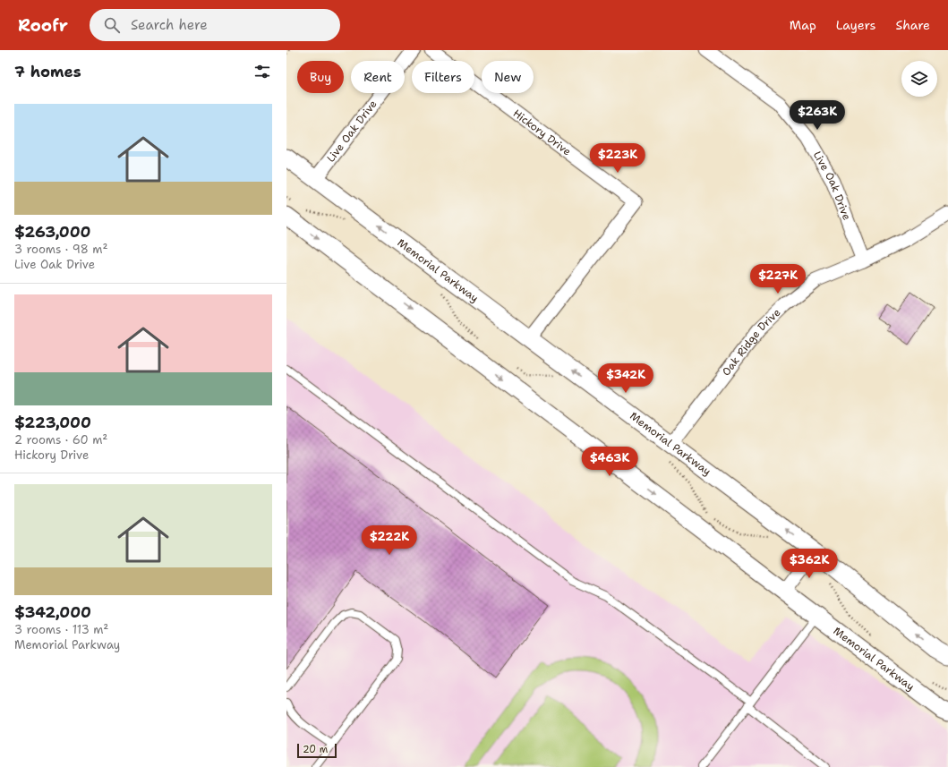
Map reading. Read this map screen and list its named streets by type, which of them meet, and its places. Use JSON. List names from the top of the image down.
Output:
{
  "streets": {
    "street": [
      "Live Oak Drive",
      "Hickory Drive",
      "Memorial Parkway",
      "Oak Ridge Drive"
    ]
  },
  "crossings": [
    ["Live Oak Drive", "Memorial Parkway"],
    ["Live Oak Drive", "Oak Ridge Drive"],
    ["Hickory Drive", "Memorial Parkway"],
    ["Memorial Parkway", "Oak Ridge Drive"]
  ],
  "scale_bar": "20 m",
  "page": {
    "header": "Roofr",
    "search": "Search here",
    "nav": ["Map", "Layers", "Share"],
    "heading": "7 homes",
    "chip": [
      "Buy",
      "Rent",
      "Filters",
      "New"
    ],
    "list": [
      {
        "name": "$263,000",
        "note": "3 rooms · 98 m² · Live Oak Drive"
      },
      {
        "name": "$223,000",
        "note": "2 rooms · 60 m² · Hickory Drive"
      },
      {
        "name": "$342,000",
        "note": "3 rooms · 113 m² · Memorial Parkway"
      }
    ],
    "price": [
      "$263K",
      "$223K",
      "$227K",
      "$342K",
      "$463K",
      "$222K",
      "$362K"
    ],
    "scale": "20 m"
  }
}
